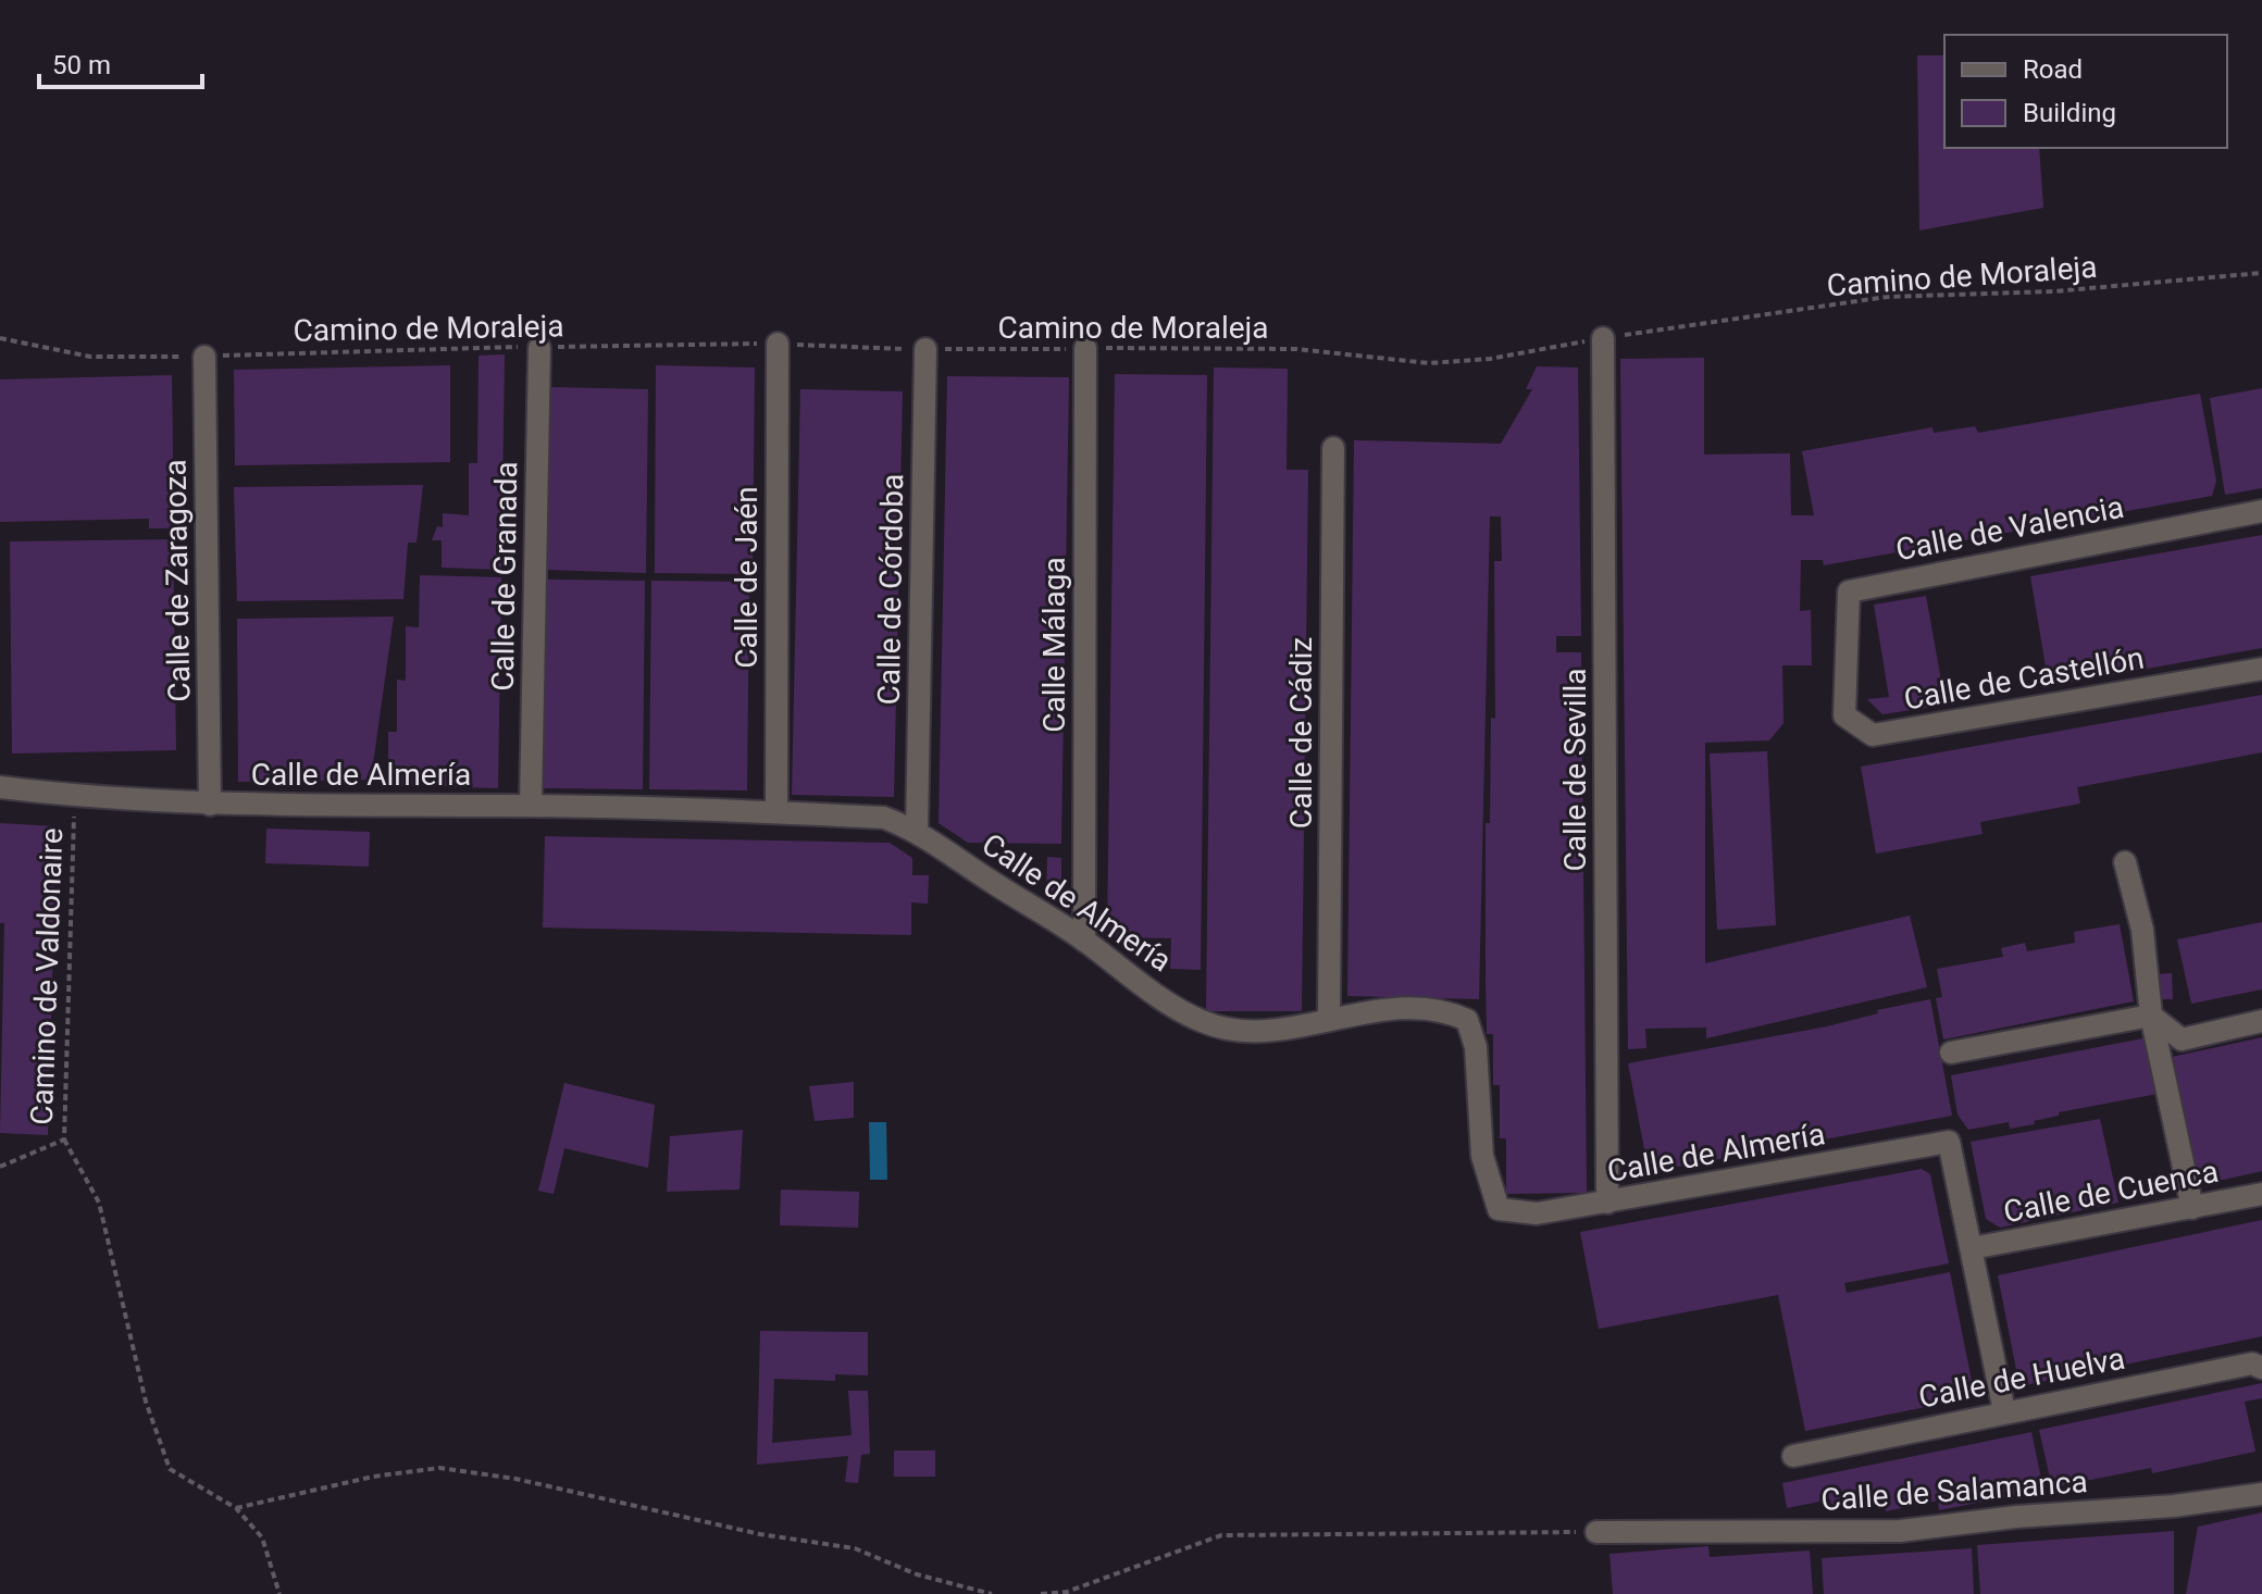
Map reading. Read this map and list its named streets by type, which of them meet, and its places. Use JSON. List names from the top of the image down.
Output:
{
  "streets": {
    "street": [
      "Calle de Valencia",
      "Calle de Granada",
      "Calle de Jaén",
      "Calle de Zaragoza",
      "Calle de Córdoba",
      "Calle Málaga",
      "Calle de Castellón",
      "Calle de Cádiz",
      "Calle de Sevilla",
      "Calle de Almería",
      "Calle de Cuenca",
      "Calle de Huelva",
      "Calle de Salamanca"
    ],
    "path": ["Camino de Moraleja", "Camino de Valdonaire"]
  },
  "crossings": [
    ["Camino de Moraleja", "Calle de Granada"],
    ["Camino de Moraleja", "Calle de Jaén"],
    ["Camino de Moraleja", "Calle de Zaragoza"],
    ["Camino de Moraleja", "Calle de Córdoba"],
    ["Camino de Moraleja", "Calle Málaga"],
    ["Camino de Moraleja", "Calle de Sevilla"],
    ["Calle de Valencia", "Calle de Castellón"],
    ["Calle de Granada", "Calle de Almería"],
    ["Calle de Jaén", "Calle de Almería"],
    ["Calle de Zaragoza", "Calle de Almería"],
    ["Calle de Córdoba", "Calle de Almería"],
    ["Calle Málaga", "Calle de Almería"],
    ["Calle de Cádiz", "Calle de Almería"],
    ["Calle de Sevilla", "Calle de Almería"],
    ["Calle de Almería", "Camino de Valdonaire"],
    ["Calle de Almería", "Calle de Cuenca"],
    ["Calle de Cuenca", "Calle de Huelva"]
  ],
  "legend": ["Road", "Building"],
  "scale_bar": "50 m"
}
